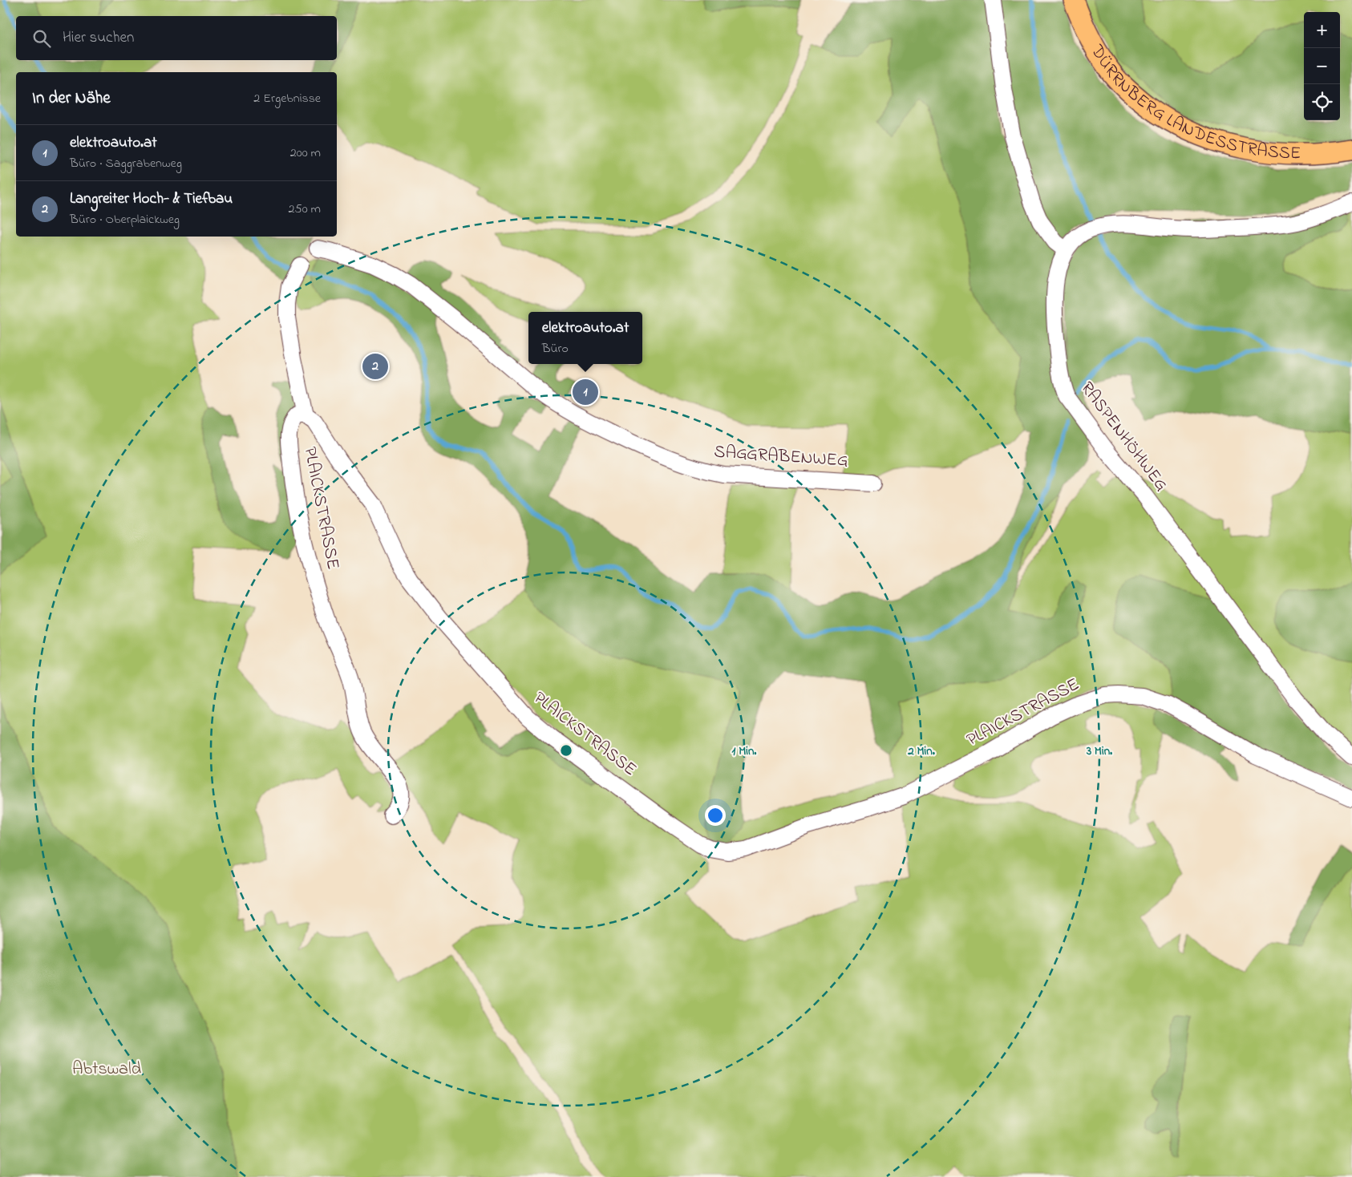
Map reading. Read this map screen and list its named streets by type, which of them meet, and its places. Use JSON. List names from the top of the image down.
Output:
{
  "streets": {
    "main road": ["DÜRRNBERG LANDESSTRASSE"],
    "street": ["RASPENHÖHWEG", "SAGGRABENWEG", "PLAICKSTRASSE"]
  },
  "parks": ["Abtswald"],
  "page": {
    "map_buttons": ["+", "−"],
    "search": "Hier suchen",
    "heading": ["In der Nähe", "2 Ergebnisse"],
    "list": [
      {
        "mark": "1",
        "name": "elektroauto.at",
        "note": "Büro · Saggrabenweg",
        "value": "200 m"
      },
      {
        "mark": "2",
        "name": "Langreiter Hoch- & Tiefbau",
        "note": "Büro · Oberplaickweg",
        "value": "250 m"
      }
    ],
    "popup": ["elektroauto.at", "Büro"],
    "pins": ["2", "1"]
  },
  "rings": ["1 Min.", "2 Min.", "3 Min."]
}
